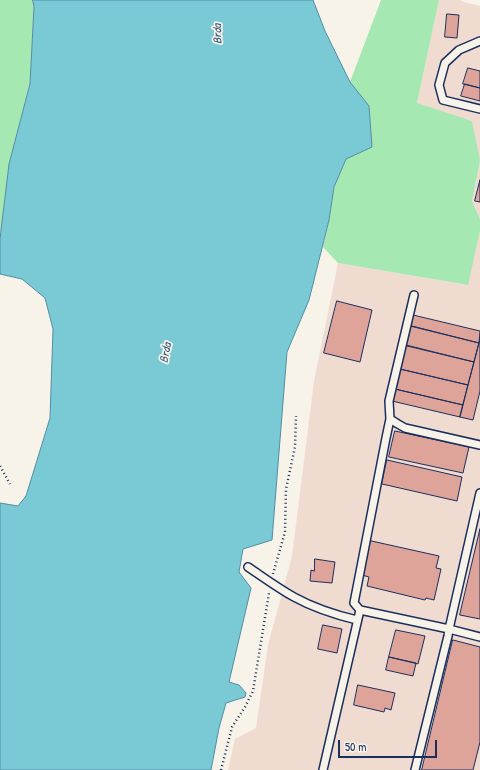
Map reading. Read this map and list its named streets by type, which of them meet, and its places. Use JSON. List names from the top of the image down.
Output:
{
  "water": ["Brda"],
  "scale_bar": "50 m"
}
